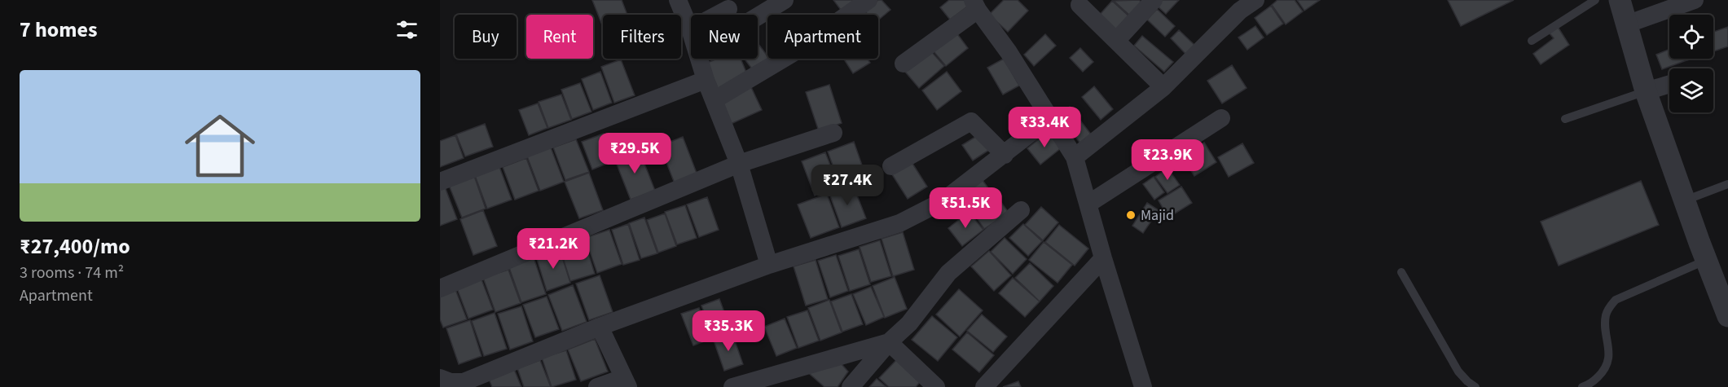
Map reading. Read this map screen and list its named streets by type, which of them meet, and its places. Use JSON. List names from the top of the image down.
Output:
{
  "places": ["Majid"],
  "page": {
    "heading": "7 homes",
    "chip": [
      "Buy",
      "Rent",
      "Filters",
      "New",
      "Apartment"
    ],
    "list": [
      {
        "name": "₹27,400/mo",
        "note": "3 rooms · 74 m² · Apartment"
      }
    ],
    "price": [
      "₹33.4K",
      "₹29.5K",
      "₹23.9K",
      "₹27.4K",
      "₹51.5K",
      "₹21.2K",
      "₹35.3K"
    ]
  }
}
